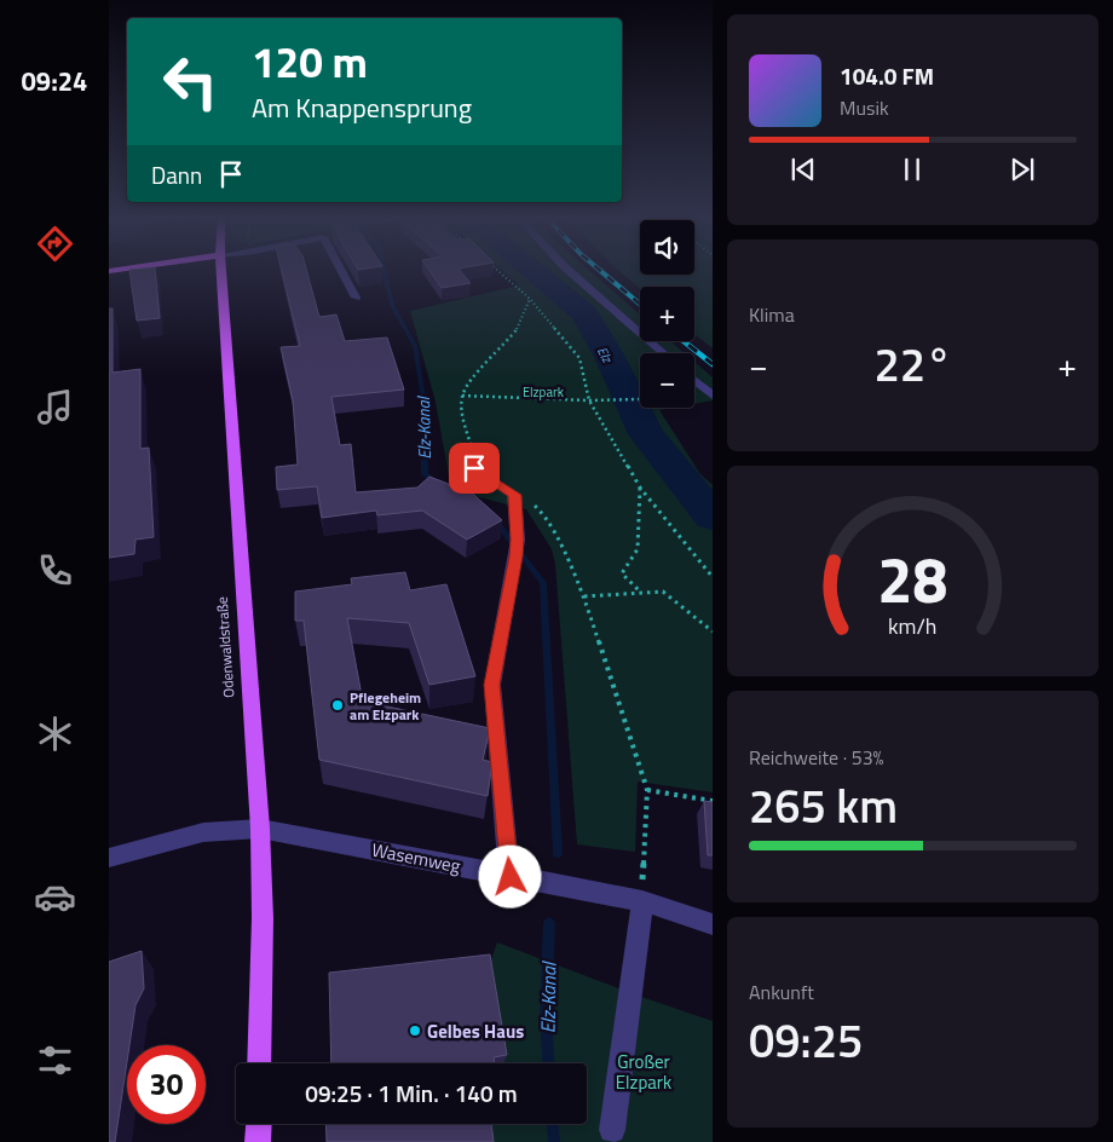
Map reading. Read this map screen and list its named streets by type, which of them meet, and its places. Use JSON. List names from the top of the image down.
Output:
{
  "streets": {
    "main road": ["Odenwaldstraße"],
    "street": ["Wasemweg"]
  },
  "crossings": [
    ["Odenwaldstraße", "Wasemweg"]
  ],
  "water": ["Elz", "Elz-Kanal"],
  "parks": ["Elzpark", "Großer Elzpark"],
  "places": ["Pflegeheim am Elzpark", "Gelbes Haus"],
  "page": {
    "tabs": "09:24",
    "turn": ["120 m", "Am Knappensprung"],
    "song": ["104.0 FM", "Musik"],
    "then": "Dann",
    "map_buttons": ["+", "−"],
    "tile": [
      "Klima",
      ["Reichweite · 53%", "265 km"],
      ["Ankunft", "09:25"]
    ],
    "heat": ["−", "22°", "+"],
    "limit": "30",
    "trip": "09:25 · 1 Min. · 140 m",
    "gauge": ["28", "km/h"]
  }
}
